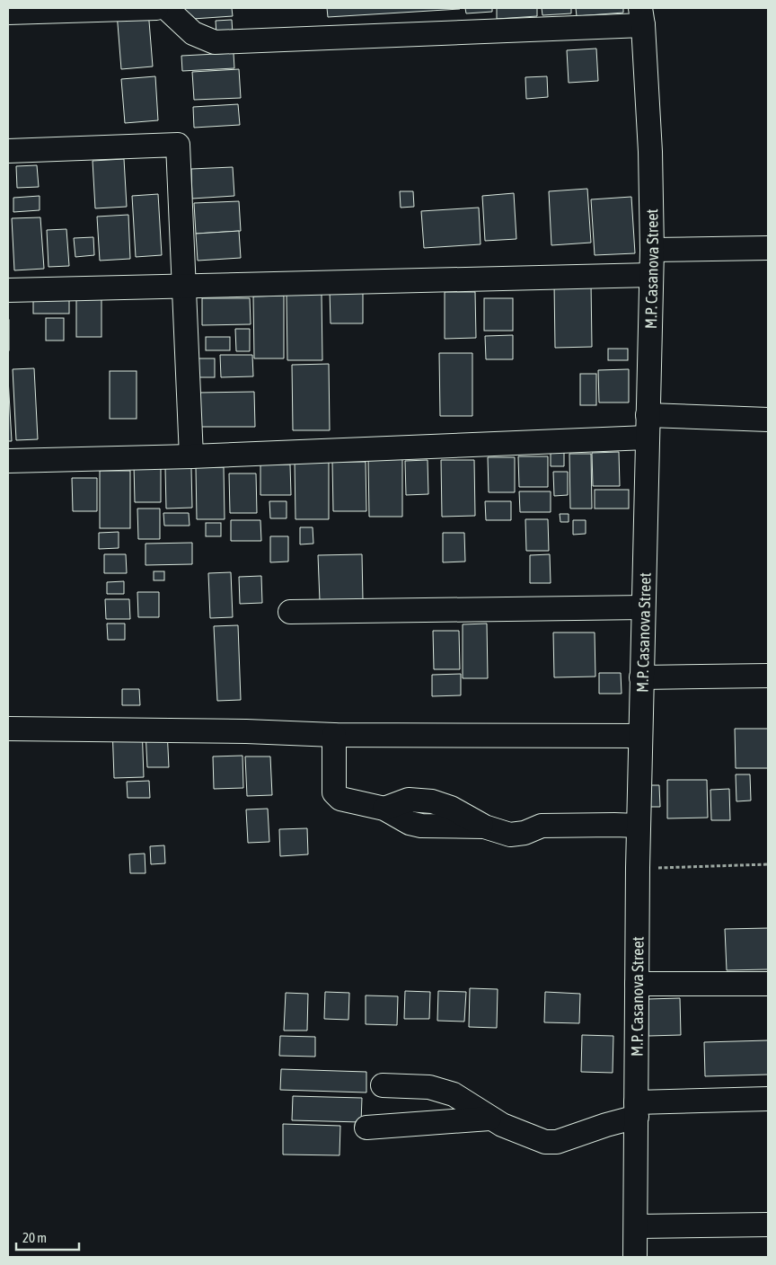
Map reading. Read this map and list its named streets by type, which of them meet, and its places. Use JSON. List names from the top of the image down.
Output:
{
  "streets": {
    "street": ["M.P. Casanova Street"]
  },
  "scale_bar": "20 m"
}
